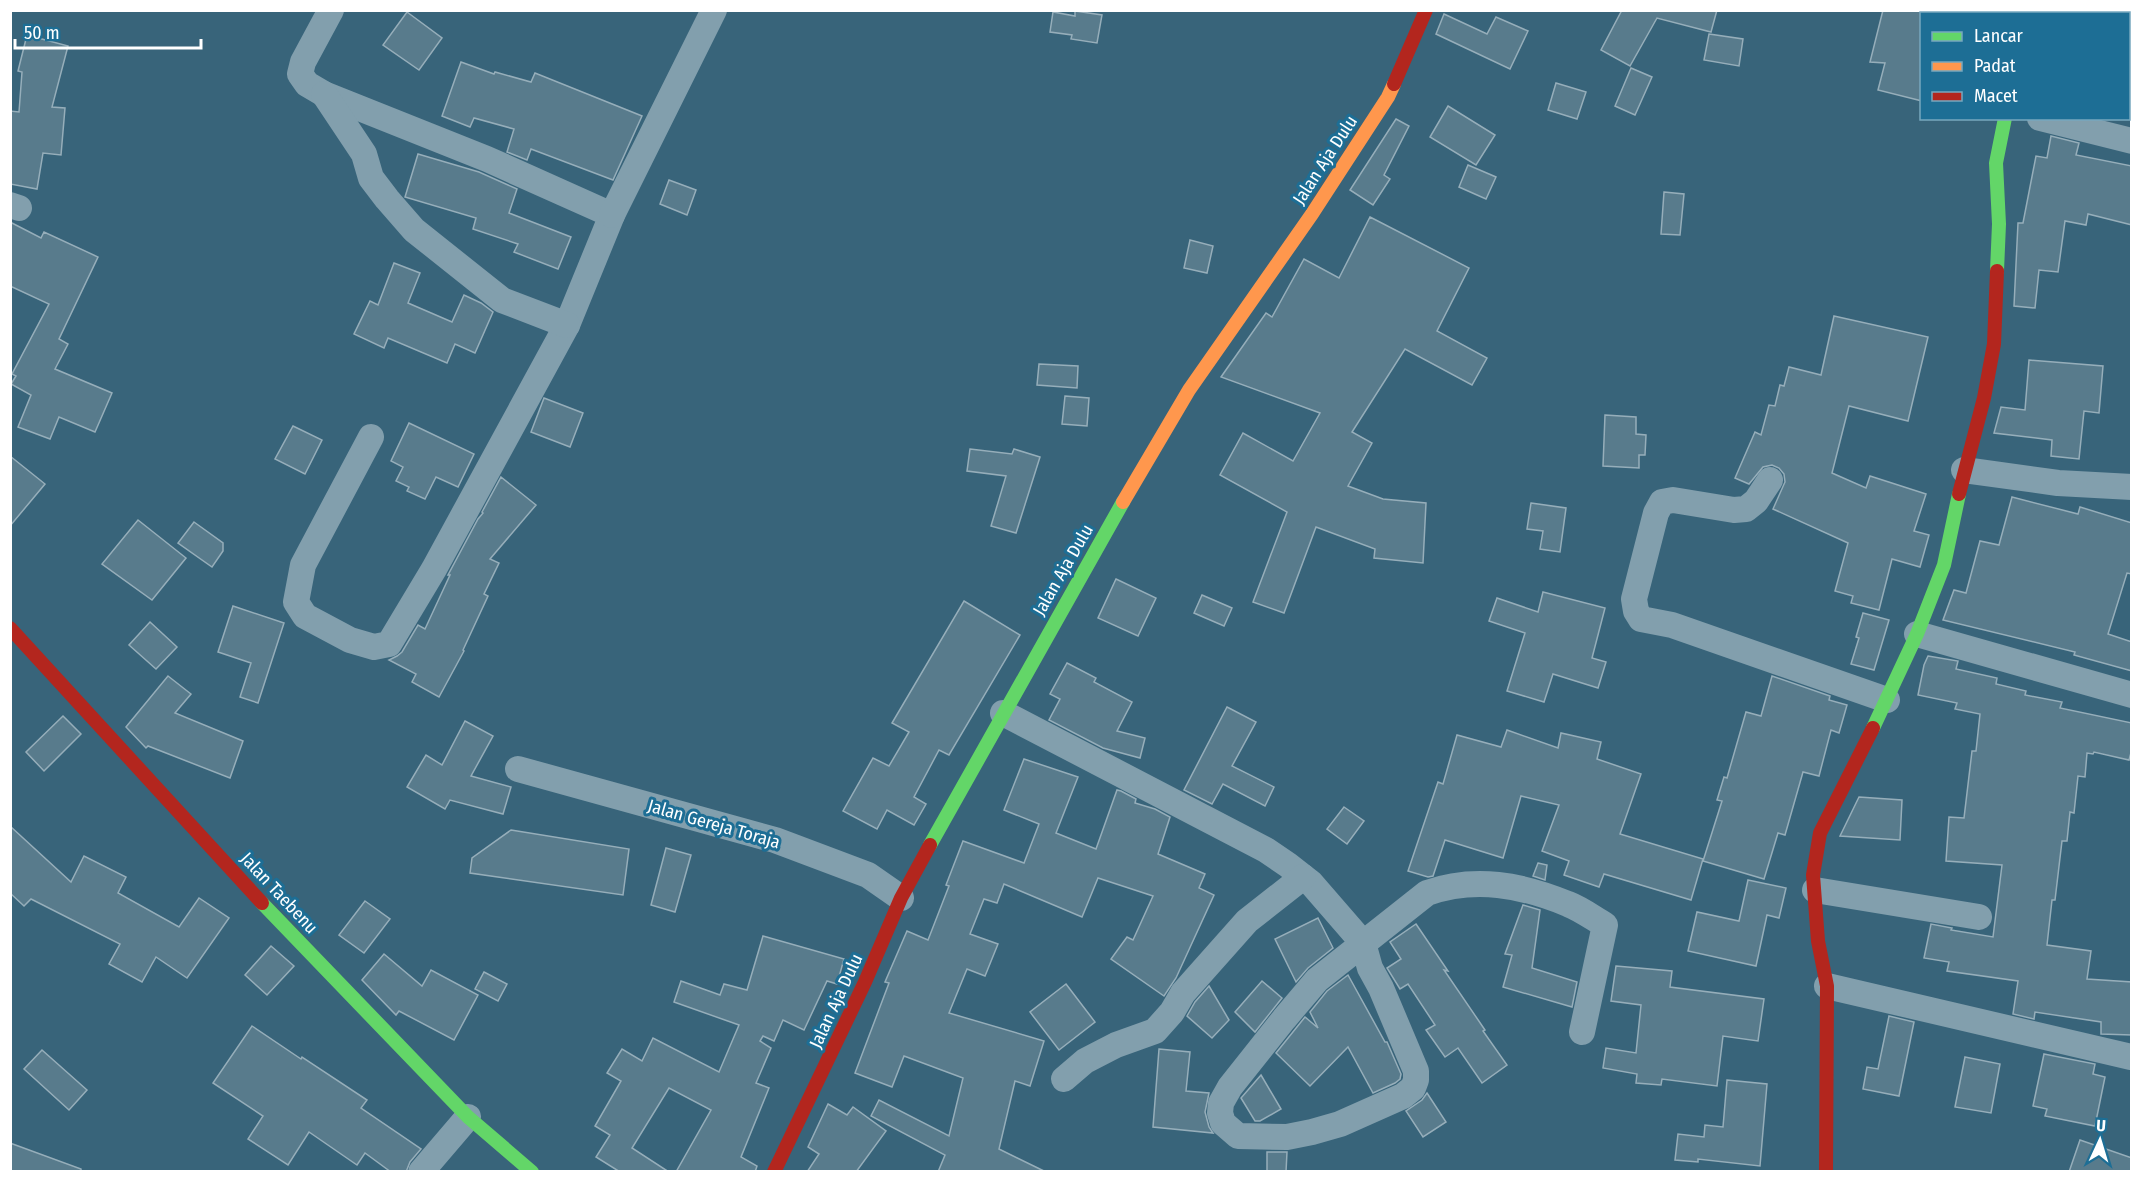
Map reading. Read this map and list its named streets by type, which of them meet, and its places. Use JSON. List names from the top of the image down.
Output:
{
  "streets": {
    "street": ["Jalan Aja Dulu", "Jalan Gereja Toraja", "Jalan Taebenu"]
  },
  "crossings": [
    ["Jalan Aja Dulu", "Jalan Gereja Toraja"]
  ],
  "legend": ["Lancar", "Padat", "Macet"],
  "scale_bar": "50 m",
  "north": "top"
}
